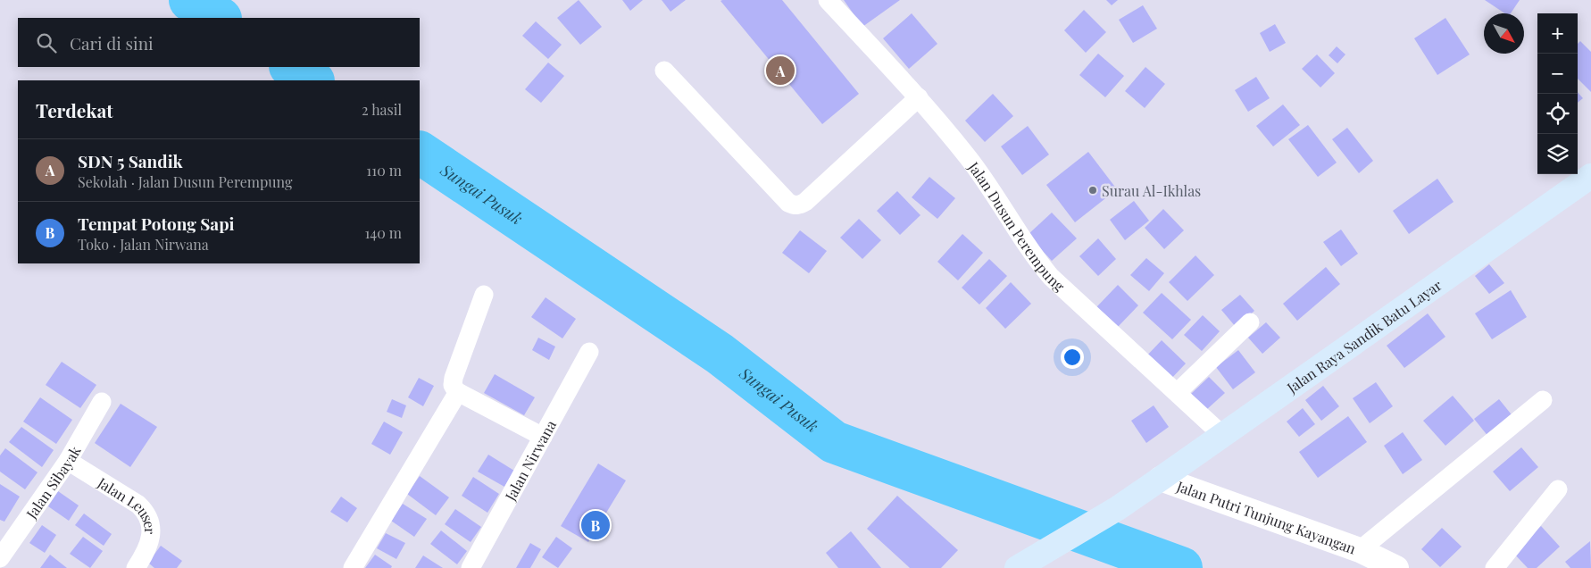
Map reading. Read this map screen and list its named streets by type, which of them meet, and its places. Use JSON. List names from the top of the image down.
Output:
{
  "streets": {
    "main road": ["Jalan Raya Sandik Batu Layar"],
    "street": [
      "Jalan Dusun Perempung",
      "Jalan Nirwana",
      "Jalan Sibayak",
      "Jalan Leuser",
      "Jalan Putri Tunjung Kayangan"
    ]
  },
  "crossings": [
    ["Jalan Dusun Perempung", "Jalan Raya Sandik Batu Layar"],
    ["Jalan Raya Sandik Batu Layar", "Jalan Putri Tunjung Kayangan"],
    ["Jalan Sibayak", "Jalan Leuser"]
  ],
  "water": ["Sungai Pusuk"],
  "places": ["Surau Al-Ikhlas"],
  "north": "bottom right",
  "page": {
    "map_buttons": ["+", "−"],
    "search": "Cari di sini",
    "pins": ["A", "B"],
    "heading": ["Terdekat", "2 hasil"],
    "list": [
      {
        "mark": "A",
        "name": "SDN 5 Sandik",
        "note": "Sekolah · Jalan Dusun Perempung",
        "value": "110 m"
      },
      {
        "mark": "B",
        "name": "Tempat Potong Sapi",
        "note": "Toko · Jalan Nirwana",
        "value": "140 m"
      }
    ]
  }
}
